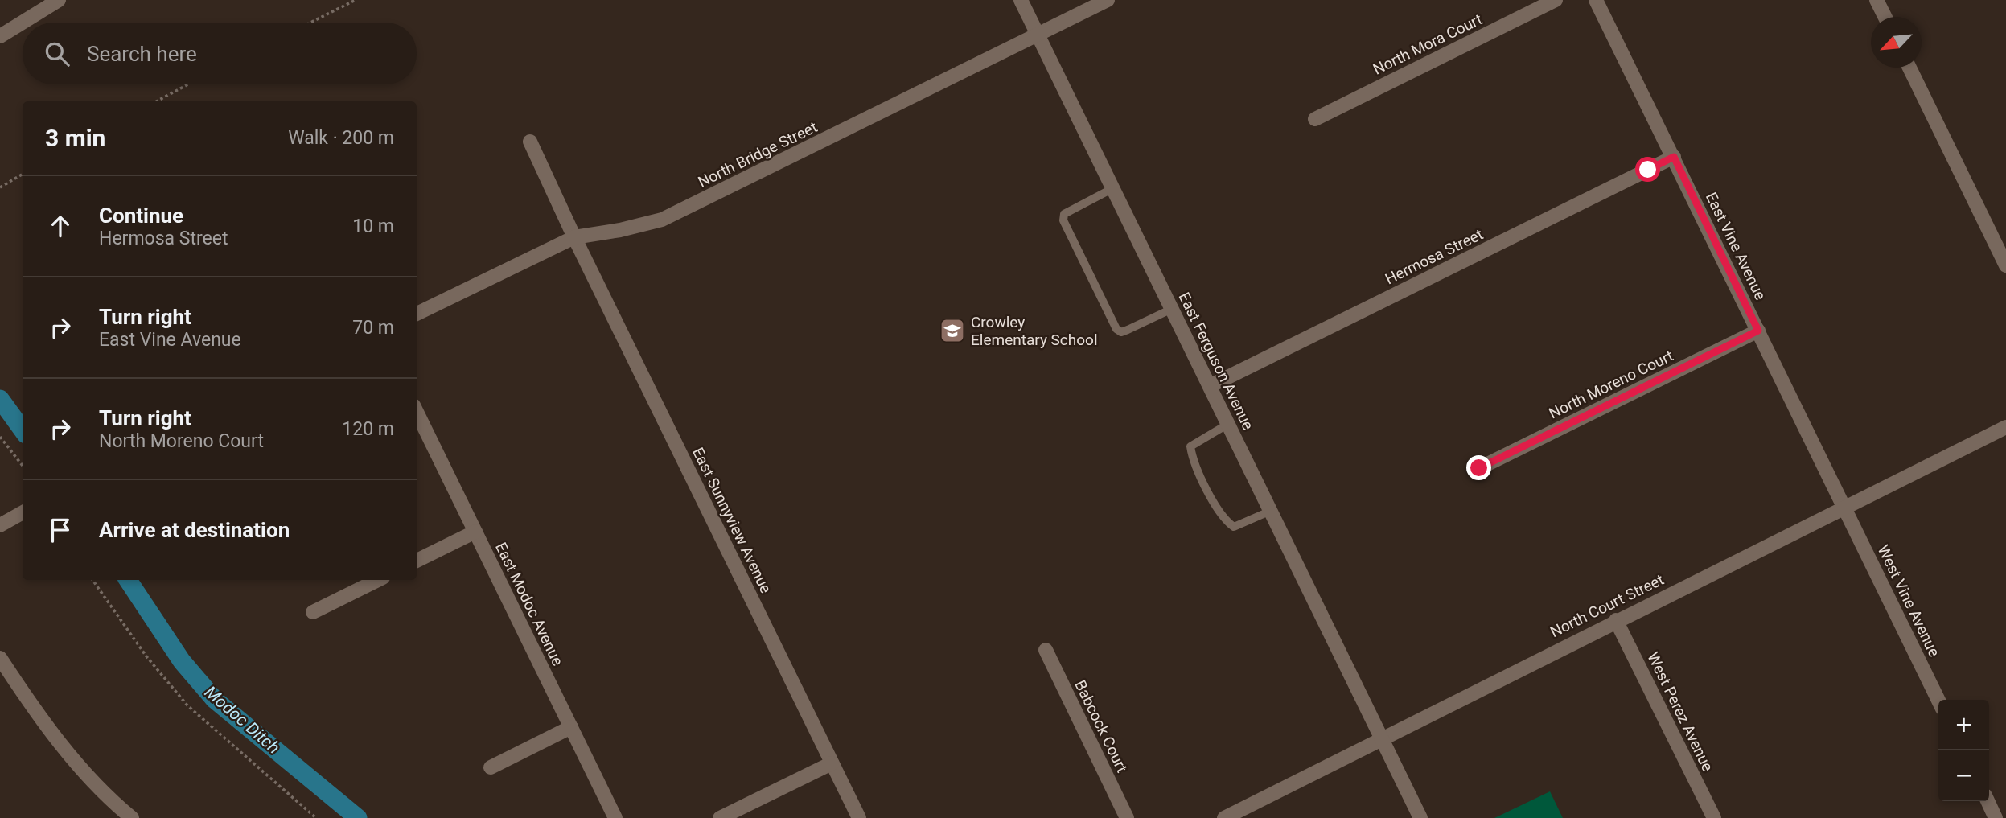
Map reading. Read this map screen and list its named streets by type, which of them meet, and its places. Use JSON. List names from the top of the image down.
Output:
{
  "streets": {
    "street": [
      "North Mora Court",
      "North Bridge Street",
      "East Vine Avenue",
      "Hermosa Street",
      "East Ferguson Avenue",
      "North Moreno Court",
      "East Sunnyview Avenue",
      "West Vine Avenue",
      "East Modoc Avenue",
      "North Court Street",
      "West Perez Avenue",
      "Babcock Court"
    ]
  },
  "crossings": [
    ["North Bridge Street", "East Ferguson Avenue"],
    ["North Bridge Street", "East Sunnyview Avenue"],
    ["East Vine Avenue", "Hermosa Street"],
    ["East Vine Avenue", "North Moreno Court"],
    ["East Vine Avenue", "West Vine Avenue"],
    ["East Vine Avenue", "North Court Street"],
    ["Hermosa Street", "East Ferguson Avenue"],
    ["East Ferguson Avenue", "North Court Street"],
    ["West Vine Avenue", "North Court Street"],
    ["North Court Street", "West Perez Avenue"]
  ],
  "water": ["Modoc Ditch"],
  "places": {
    "school or university": ["Crowley Elementary School"]
  },
  "north": "bottom left",
  "page": {
    "search": "Search here",
    "heading": ["3 min", "Walk · 200 m"],
    "list": [
      ["Continue", "Hermosa Street", "10 m"],
      ["Turn right", "East Vine Avenue", "70 m"],
      ["Turn right", "North Moreno Court", "120 m"],
      "Arrive at destination"
    ],
    "map_buttons": ["+", "−"]
  }
}
